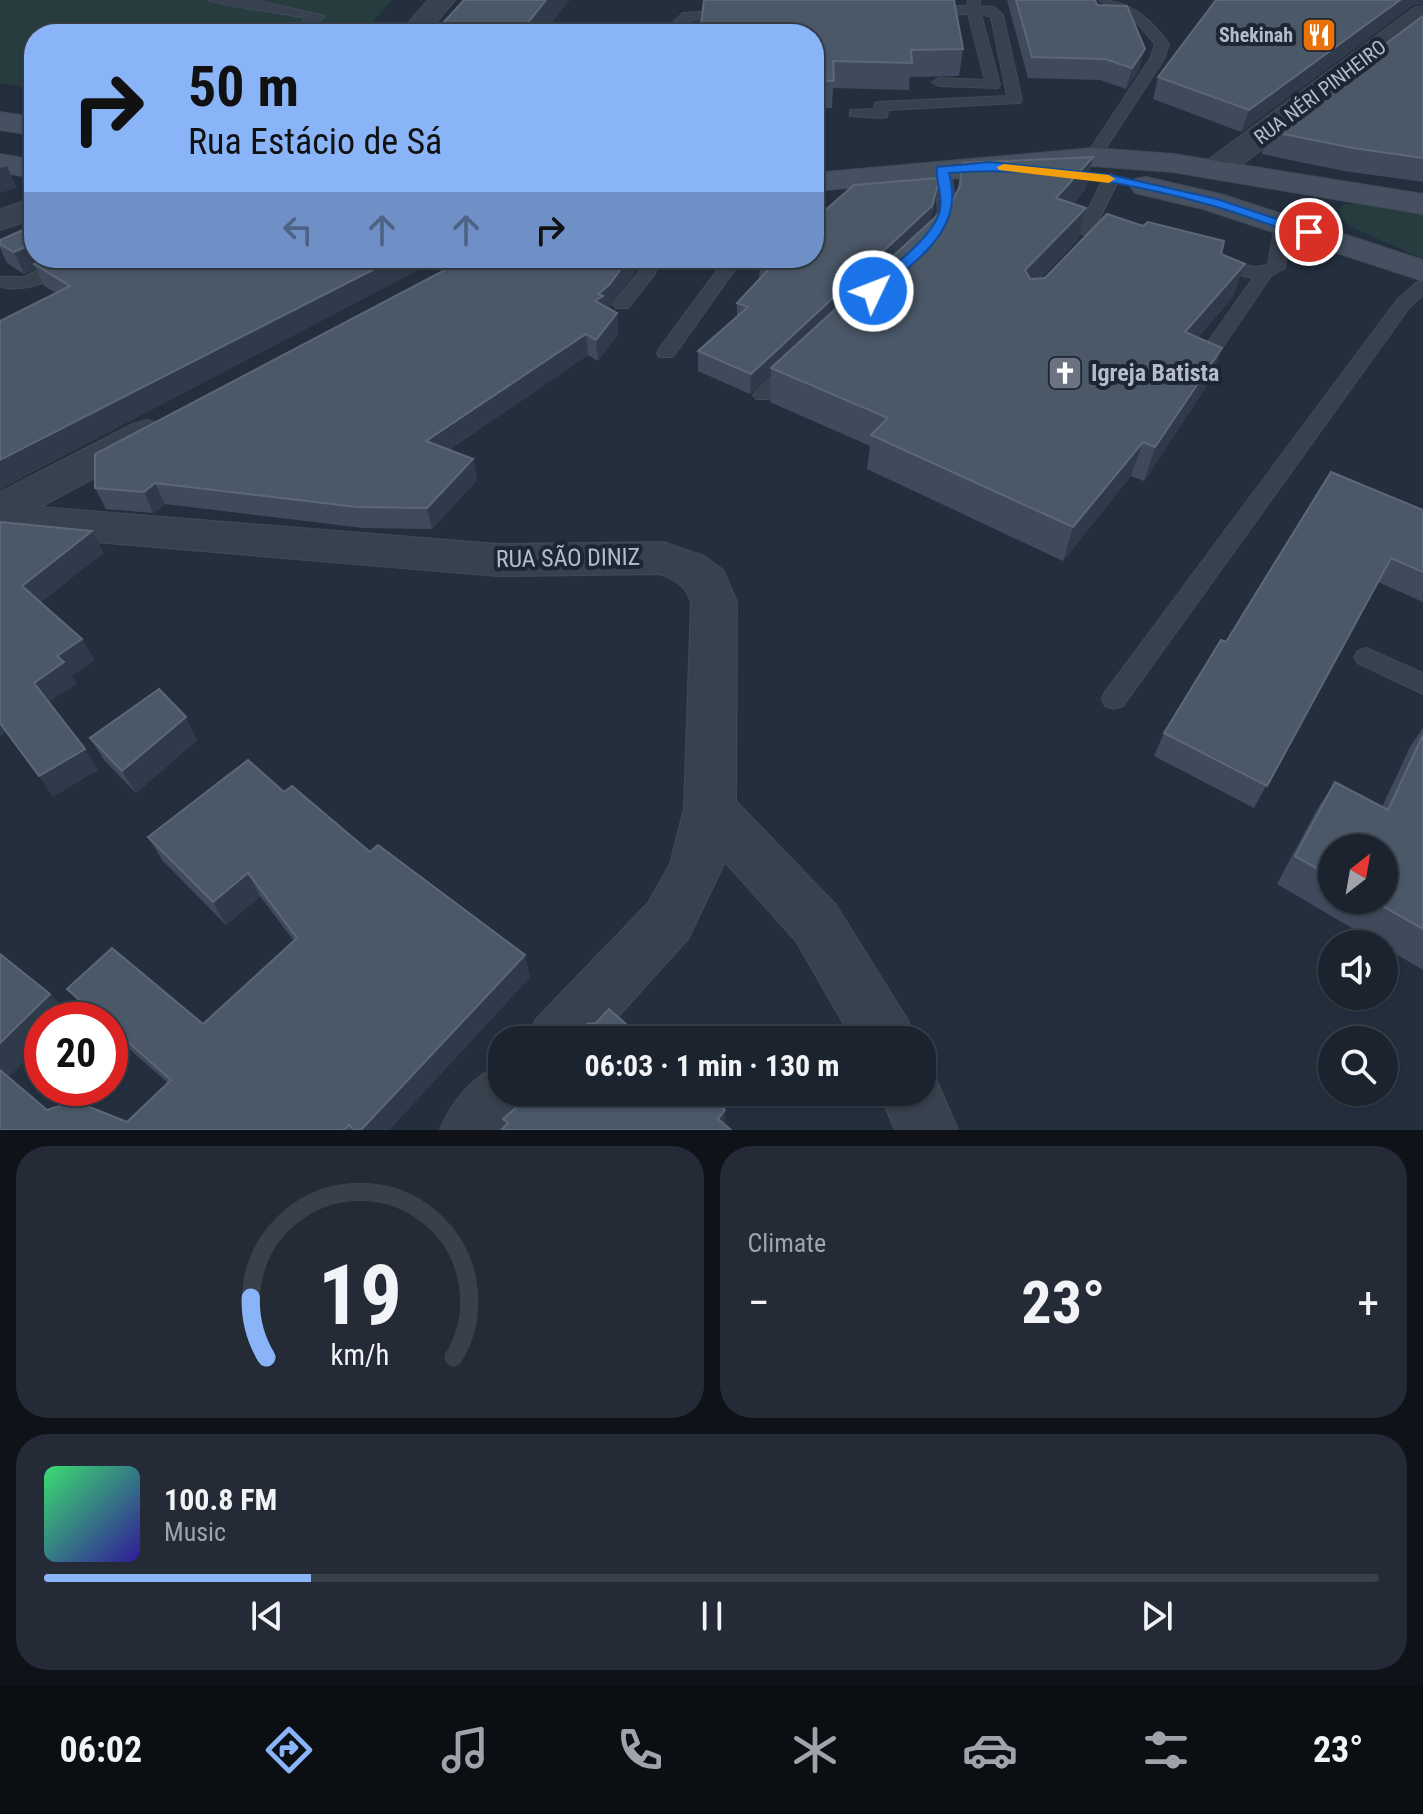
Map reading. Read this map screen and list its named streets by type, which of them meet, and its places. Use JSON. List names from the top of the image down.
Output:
{
  "streets": {
    "street": ["RUA NÉRI PINHEIRO", "RUA SÃO DINIZ"]
  },
  "places": {
    "restaurant": ["Shekinah"],
    "church": ["Igreja Batista"]
  },
  "north": "top right",
  "page": {
    "turn": ["50 m", "Rua Estácio de Sá"],
    "limit": "20",
    "trip": "06:03 · 1 min · 130 m",
    "tile": "Climate",
    "heat": ["−", "23°", "+"],
    "song": ["100.8 FM", "Music"],
    "tabs": ["06:02", "23°"],
    "gauge": ["19", "km/h"]
  }
}
